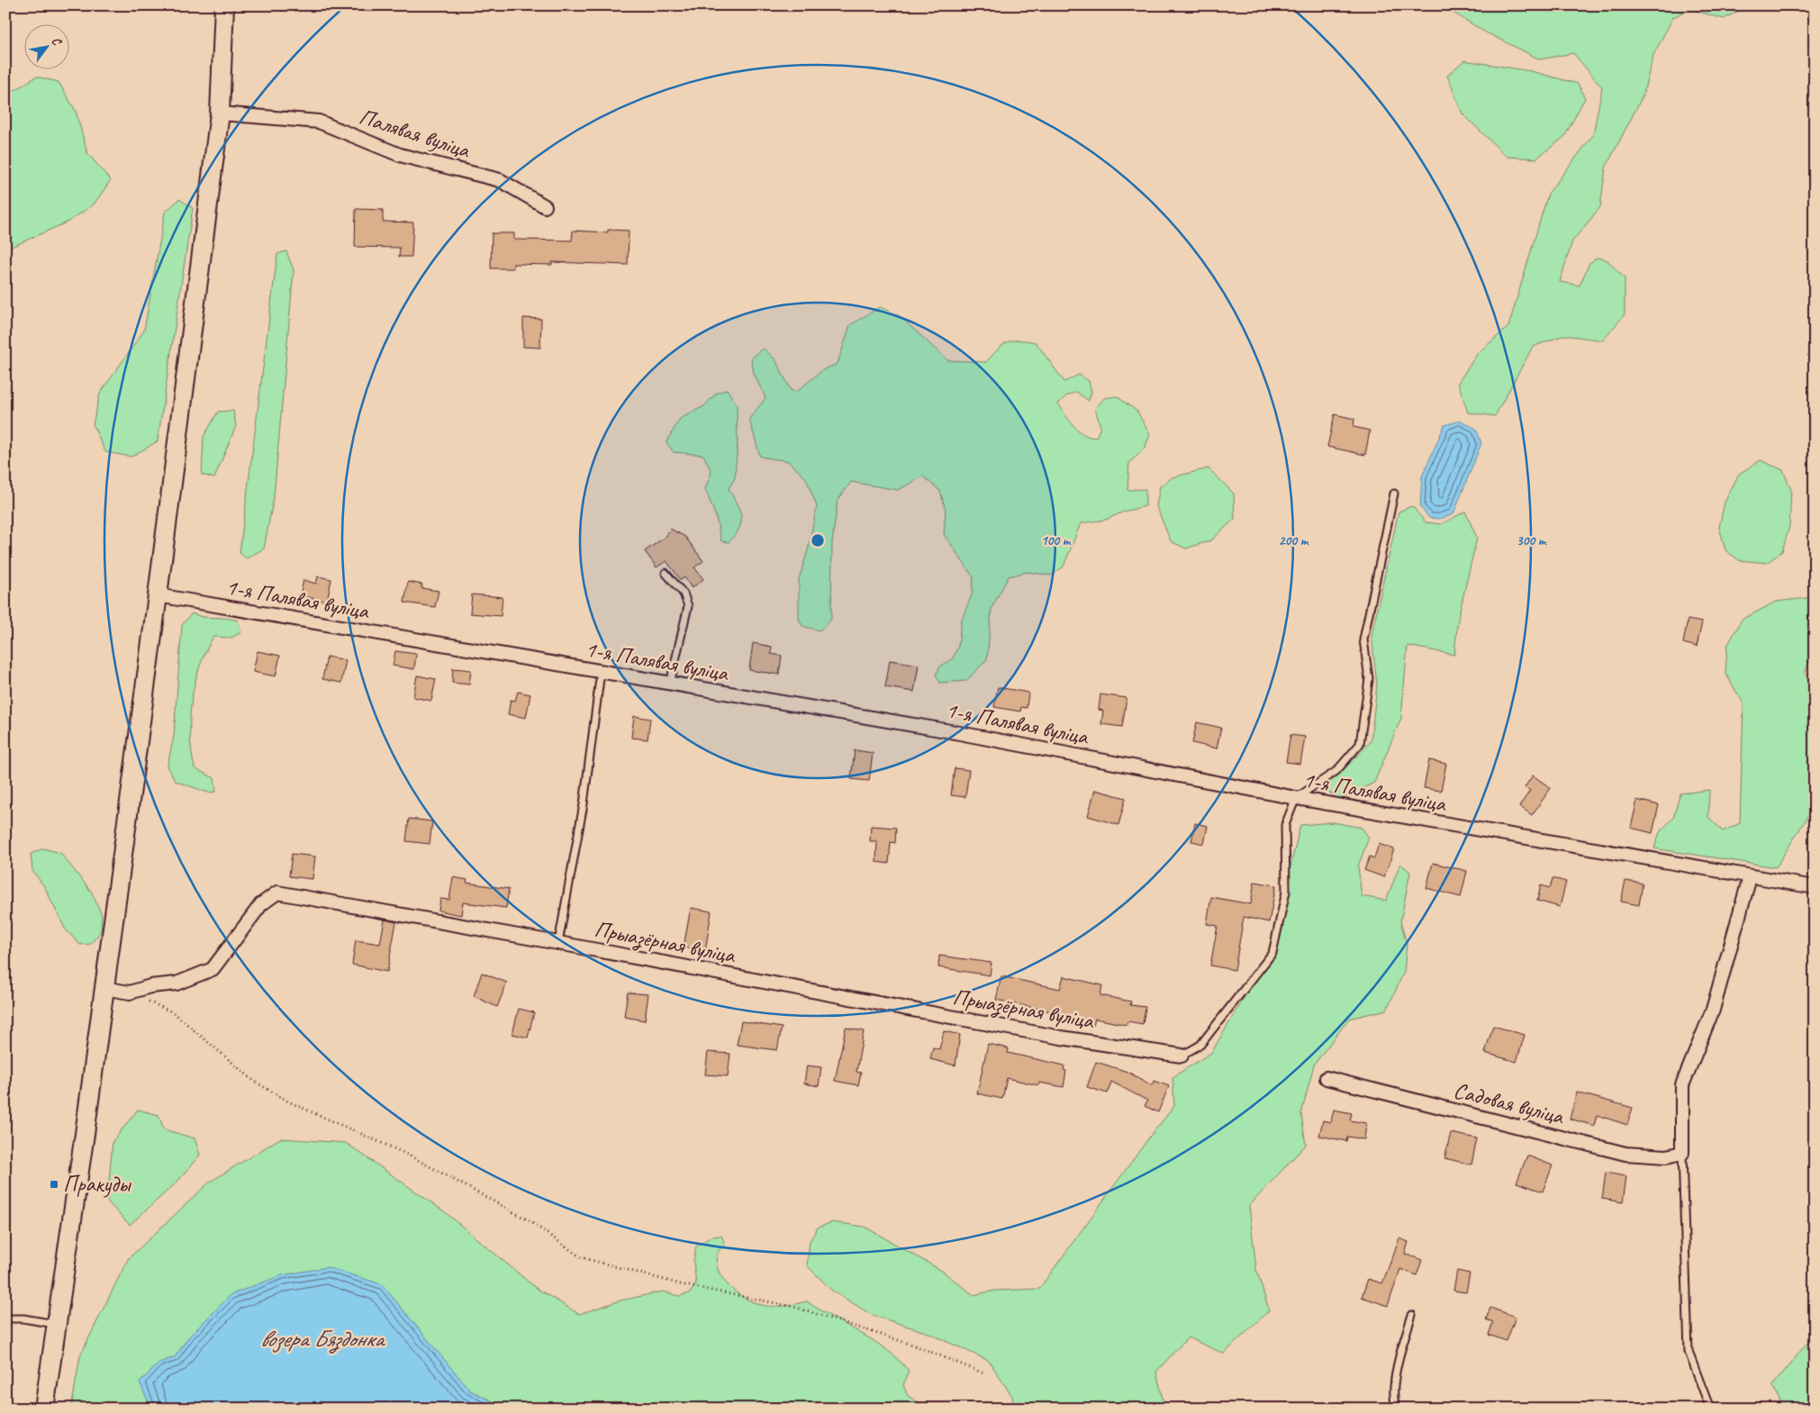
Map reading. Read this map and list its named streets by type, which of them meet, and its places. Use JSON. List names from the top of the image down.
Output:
{
  "streets": {
    "street": [
      "Палявая вуліца",
      "1-я Палявая вуліца",
      "Прыазёрная вуліца",
      "Садовая вуліца"
    ]
  },
  "water": ["возера Бяздонка"],
  "places": {
    "transit": ["Пракуды"]
  },
  "north": "top right",
  "rings": ["100 m", "200 m", "300 m"]
}
